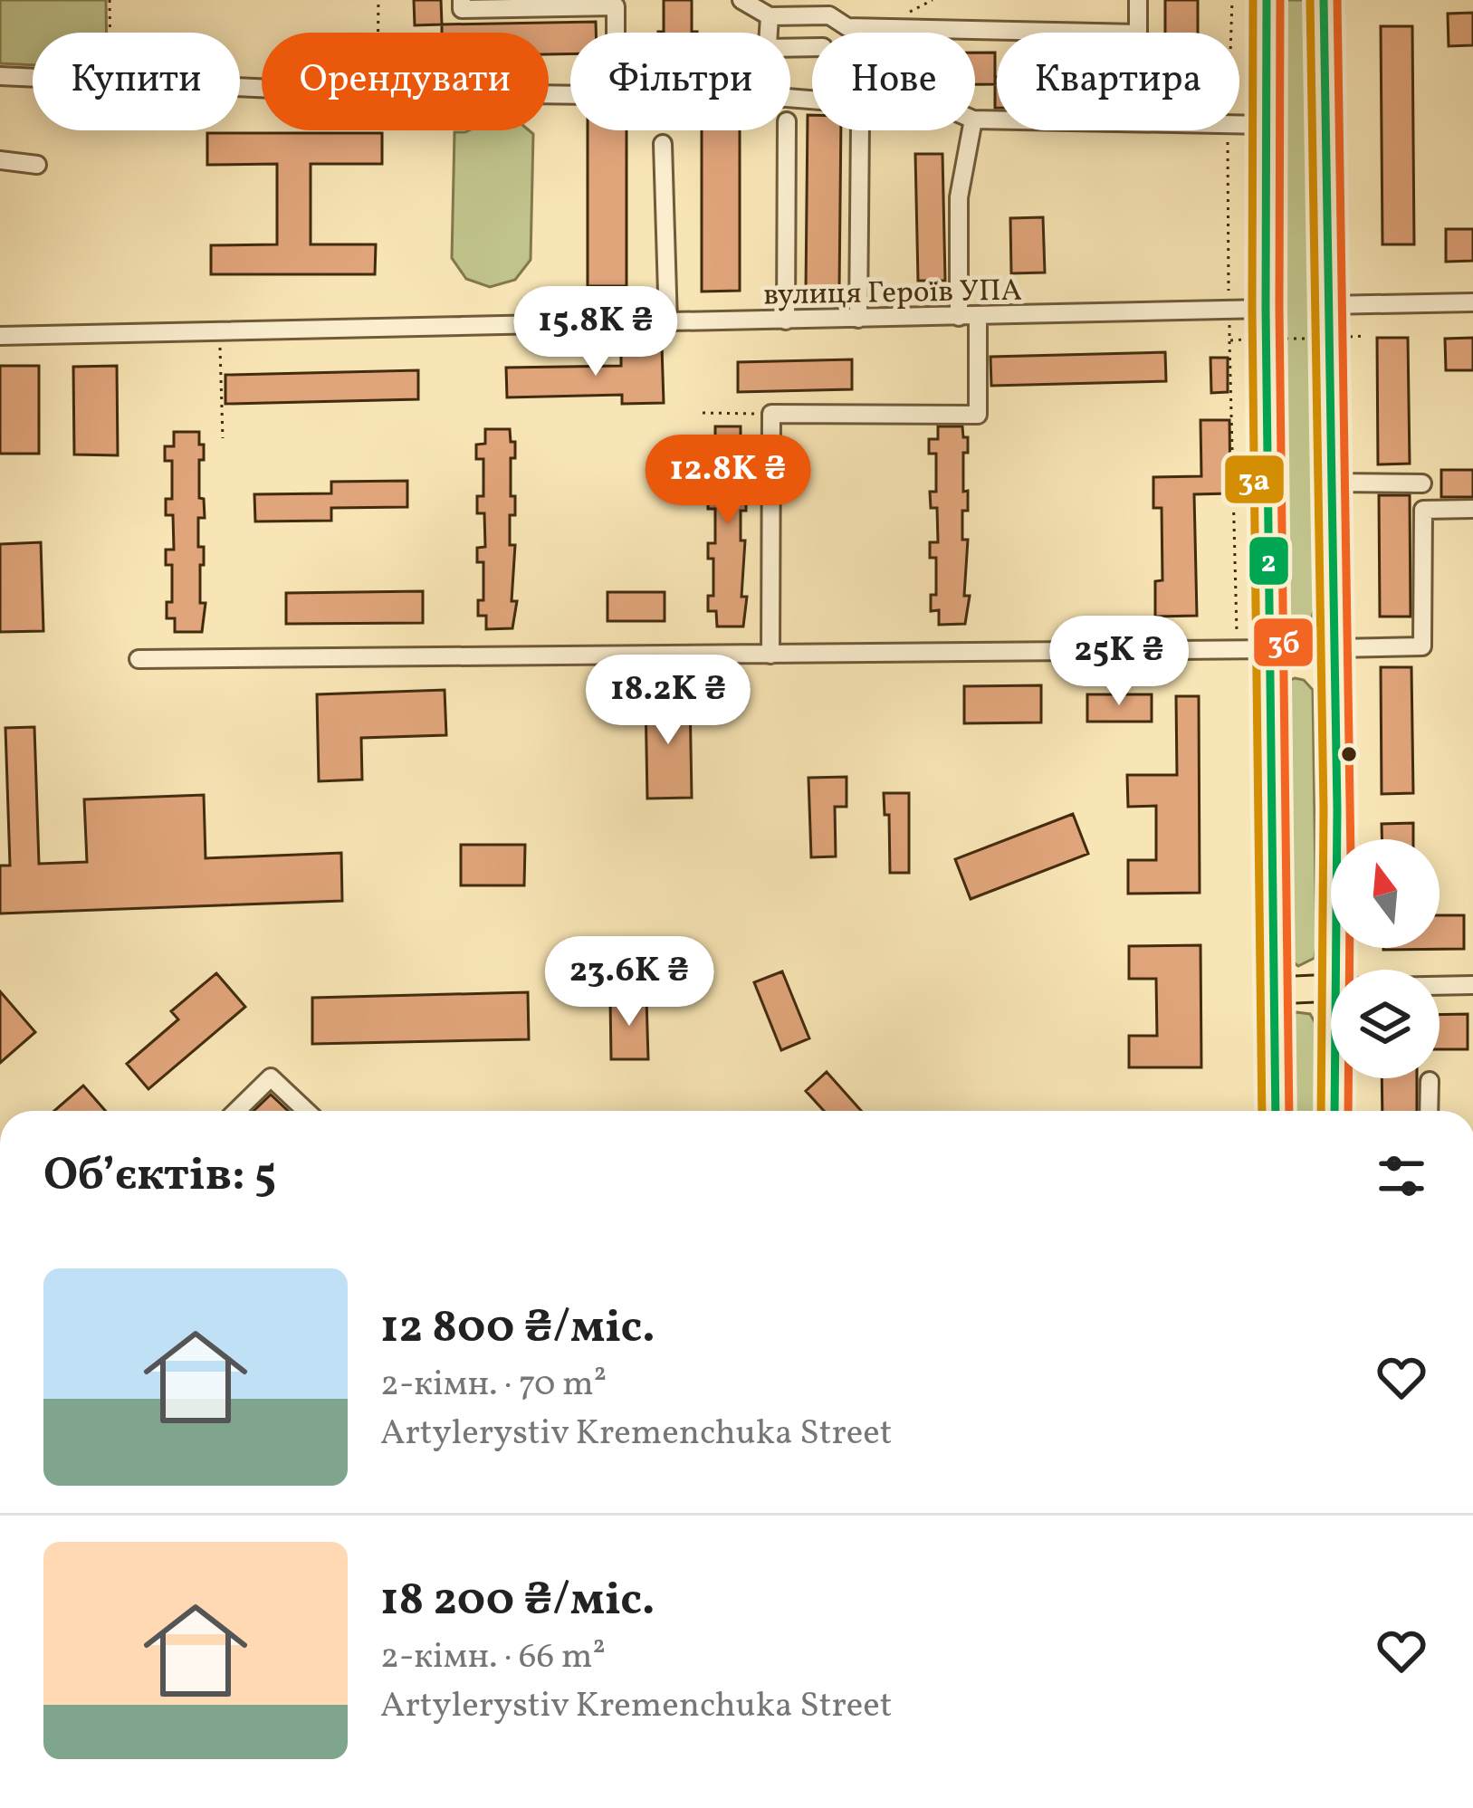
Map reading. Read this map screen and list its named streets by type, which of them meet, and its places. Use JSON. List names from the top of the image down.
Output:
{
  "streets": {
    "street": ["вулиця Героїв УПА"]
  },
  "lines": ["transit line 2", "transit line 3а", "transit line 3б"],
  "north": "top",
  "page": {
    "chip": [
      "Купити",
      "Орендувати",
      "Фільтри",
      "Нове",
      "Квартира"
    ],
    "price": [
      "15.8K ₴",
      "12.8K ₴",
      "25K ₴",
      "18.2K ₴",
      "23.6K ₴"
    ],
    "heading": "Об’єктів: 5",
    "list": [
      {
        "name": "12 800 ₴/міс.",
        "note": "2-кімн. · 70 m² · Artylerystiv Kremenchuka Street"
      },
      {
        "name": "18 200 ₴/міс.",
        "note": "2-кімн. · 66 m² · Artylerystiv Kremenchuka Street"
      }
    ]
  }
}
